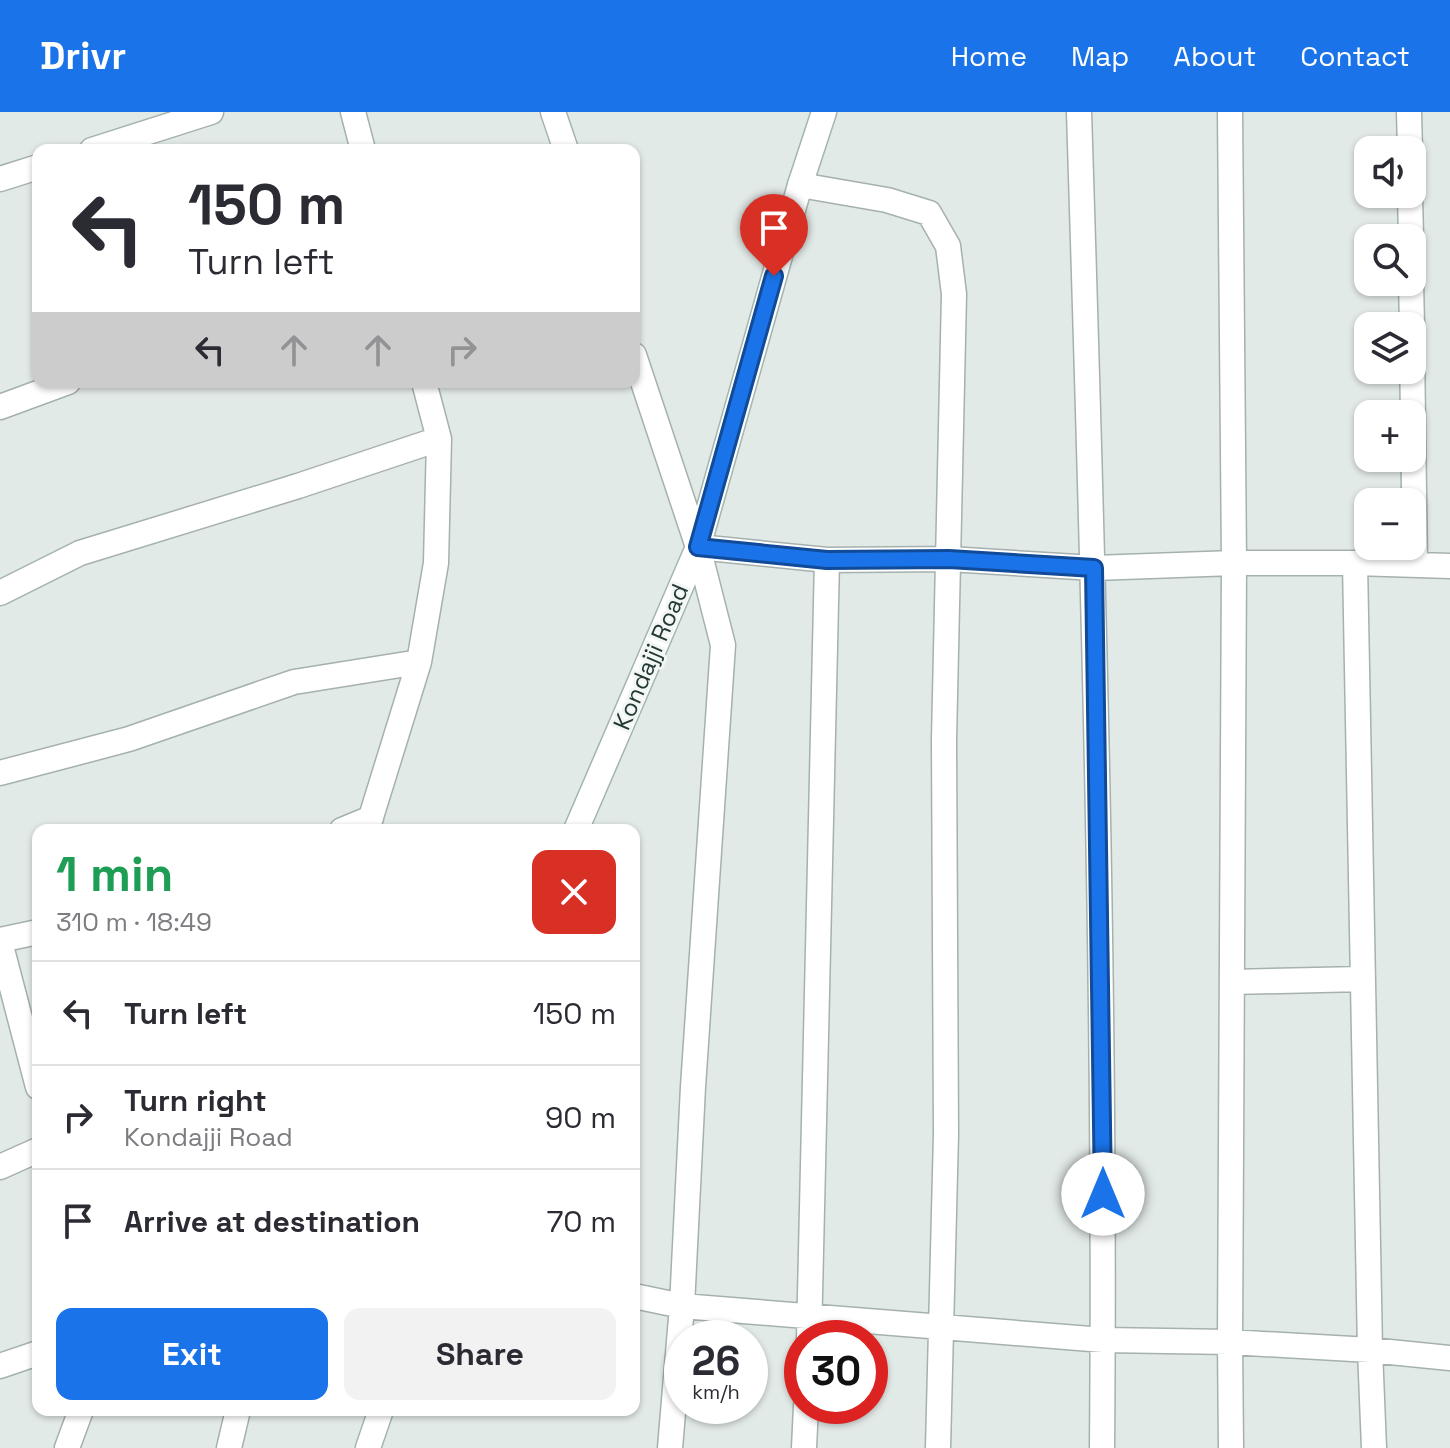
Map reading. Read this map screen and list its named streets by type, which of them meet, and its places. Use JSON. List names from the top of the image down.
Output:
{
  "streets": {
    "street": ["Kondajji Road"]
  },
  "page": {
    "header": "Drivr",
    "nav": [
      "Home",
      "Map",
      "About",
      "Contact"
    ],
    "map_buttons": ["+", "−"],
    "turn": ["150 m", "Turn left"],
    "heading": ["1 min", "310 m · 18:49"],
    "list": [
      {
        "name": "Turn left",
        "value": "150 m"
      },
      {
        "name": "Turn right",
        "note": "Kondajji Road",
        "value": "90 m"
      },
      {
        "name": "Arrive at destination",
        "value": "70 m"
      }
    ],
    "buttons": ["Exit", "Share"],
    "speed": "26 km/h",
    "limit": "30"
  }
}
